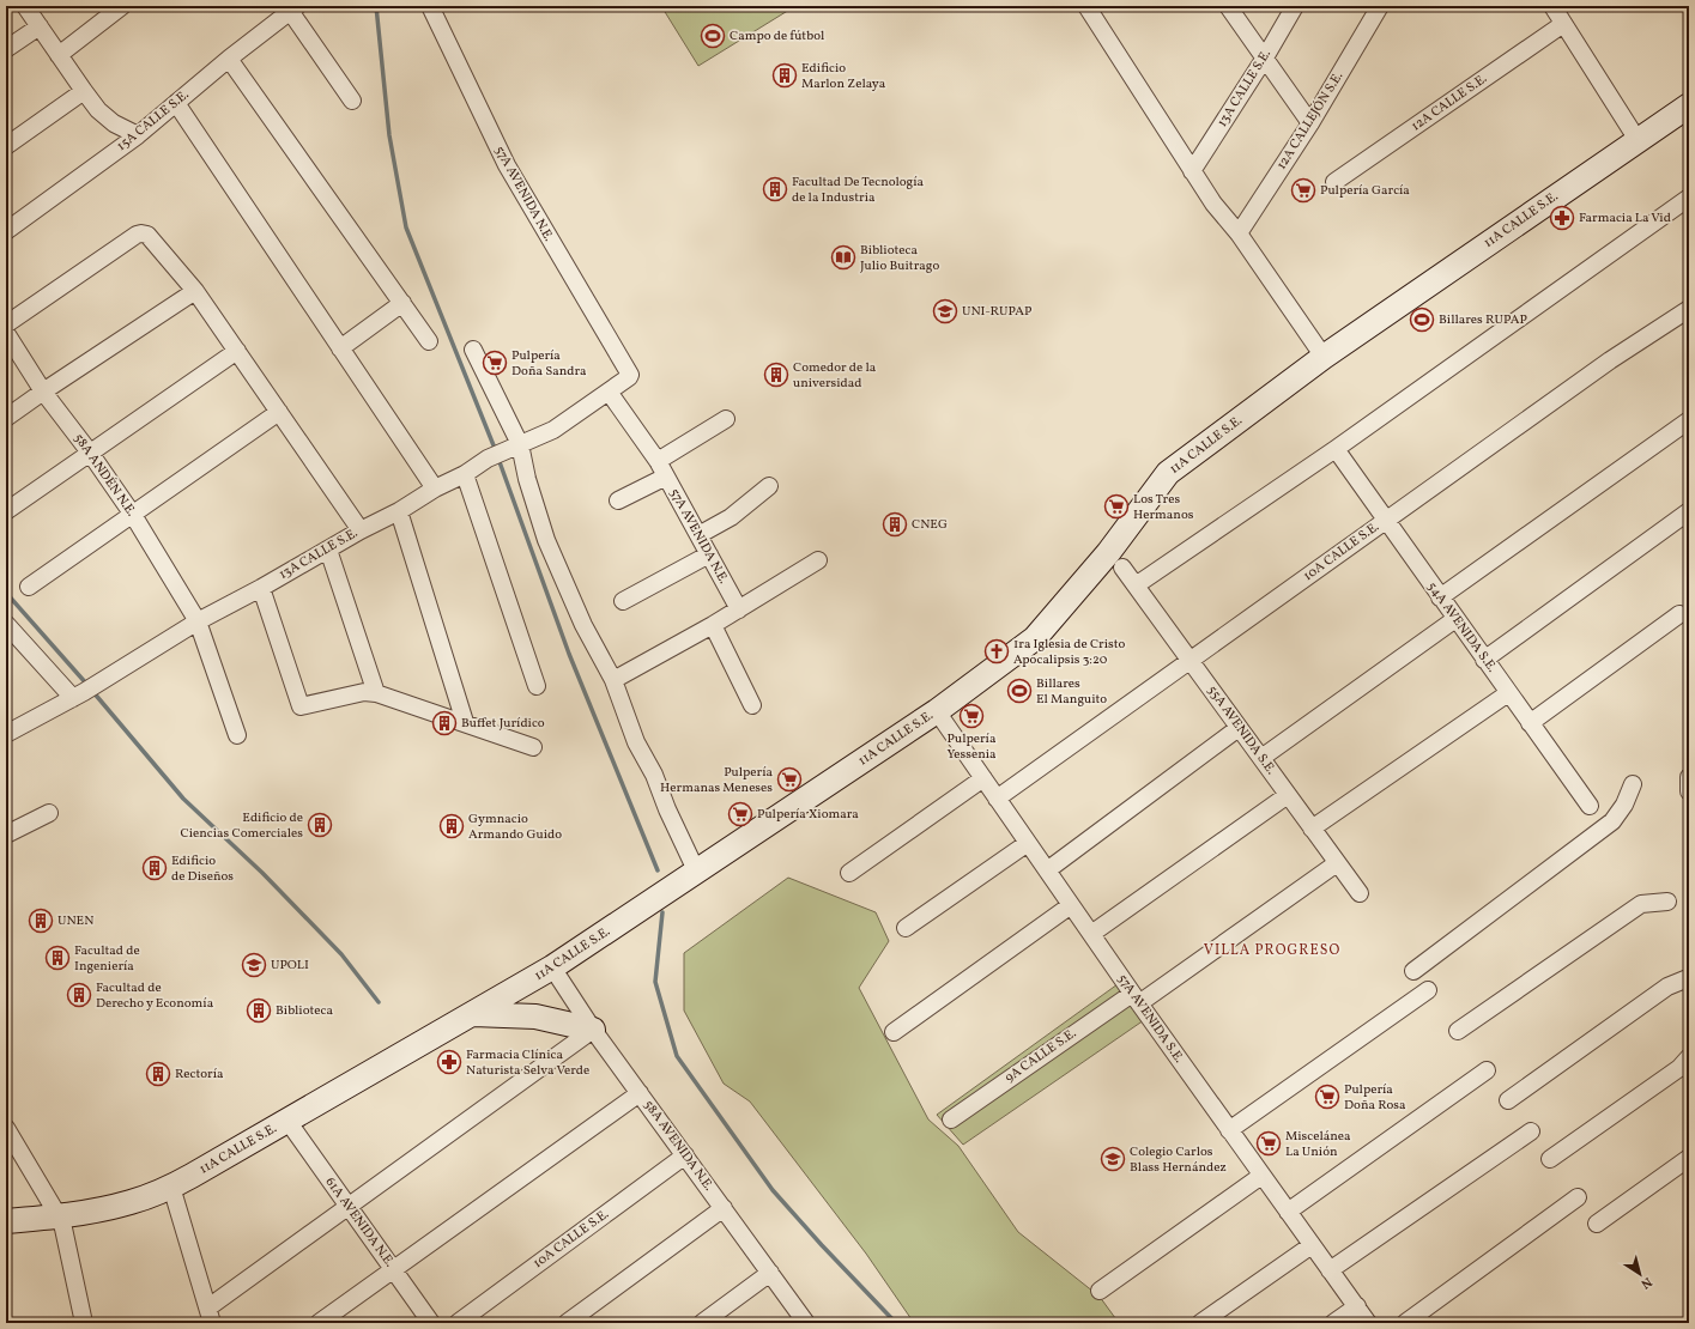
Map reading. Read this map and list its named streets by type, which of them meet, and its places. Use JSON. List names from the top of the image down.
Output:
{
  "streets": {
    "street": [
      "13A CALLE S.E.",
      "12A CALLE S.E.",
      "15A CALLE S.E.",
      "12A CALLEJÓN S.E.",
      "57A AVENIDA N.E.",
      "11A CALLE S.E.",
      "58A ANDÉN N.E.",
      "10A CALLE S.E.",
      "54A AVENIDA S.E.",
      "55A AVENIDA S.E.",
      "57A AVENIDA S.E.",
      "9A CALLE S.E.",
      "58A AVENIDA N.E.",
      "61A AVENIDA N.E."
    ]
  },
  "crossings": [
    ["13A CALLE S.E.", "57A AVENIDA N.E."],
    ["13A CALLE S.E.", "58A ANDÉN N.E."],
    ["11A CALLE S.E.", "57A AVENIDA S.E."],
    ["11A CALLE S.E.", "58A AVENIDA N.E."],
    ["11A CALLE S.E.", "61A AVENIDA N.E."],
    ["10A CALLE S.E.", "54A AVENIDA S.E."],
    ["10A CALLE S.E.", "55A AVENIDA S.E."],
    ["10A CALLE S.E.", "57A AVENIDA S.E."],
    ["10A CALLE S.E.", "58A AVENIDA N.E."],
    ["55A AVENIDA S.E.", "9A CALLE S.E."],
    ["57A AVENIDA S.E.", "9A CALLE S.E."]
  ],
  "districts": ["VILLA PROGRESO"],
  "places": {
    "sports": ["Campo de fútbol", "Billares RUPAP", "Billares El Manguito"],
    "building": [
      "Edificio Marlon Zelaya",
      "Facultad De Tecnología de la Industria",
      "Comedor de la universidad",
      "CNEG",
      "Buffet Jurídico",
      "Edificio de Ciencias Comerciales",
      "Gymnacio Armando Guido",
      "Edificio de Diseños",
      "UNEN",
      "Facultad de Ingeniería",
      "Facultad de Derecho y Economía",
      "Biblioteca",
      "Rectoría"
    ],
    "supermarket": [
      "Pulpería García",
      "Pulpería Doña Sandra",
      "Los Tres Hermanos",
      "Pulpería Yessenia",
      "Pulpería Hermanas Meneses",
      "Pulpería Xiomara",
      "Pulpería Doña Rosa",
      "Miscelánea La Unión"
    ],
    "pharmacy": ["Farmacia La Vid", "Farmacia Clínica Naturista Selva Verde"],
    "library": ["Biblioteca Julio Buitrago"],
    "school or university": ["UNI-RUPAP", "UPOLI", "Colegio Carlos Blass Hernández"],
    "church": ["1ra Iglesia de Cristo Apocalipsis 3:20"]
  },
  "north": "bottom right"
}
